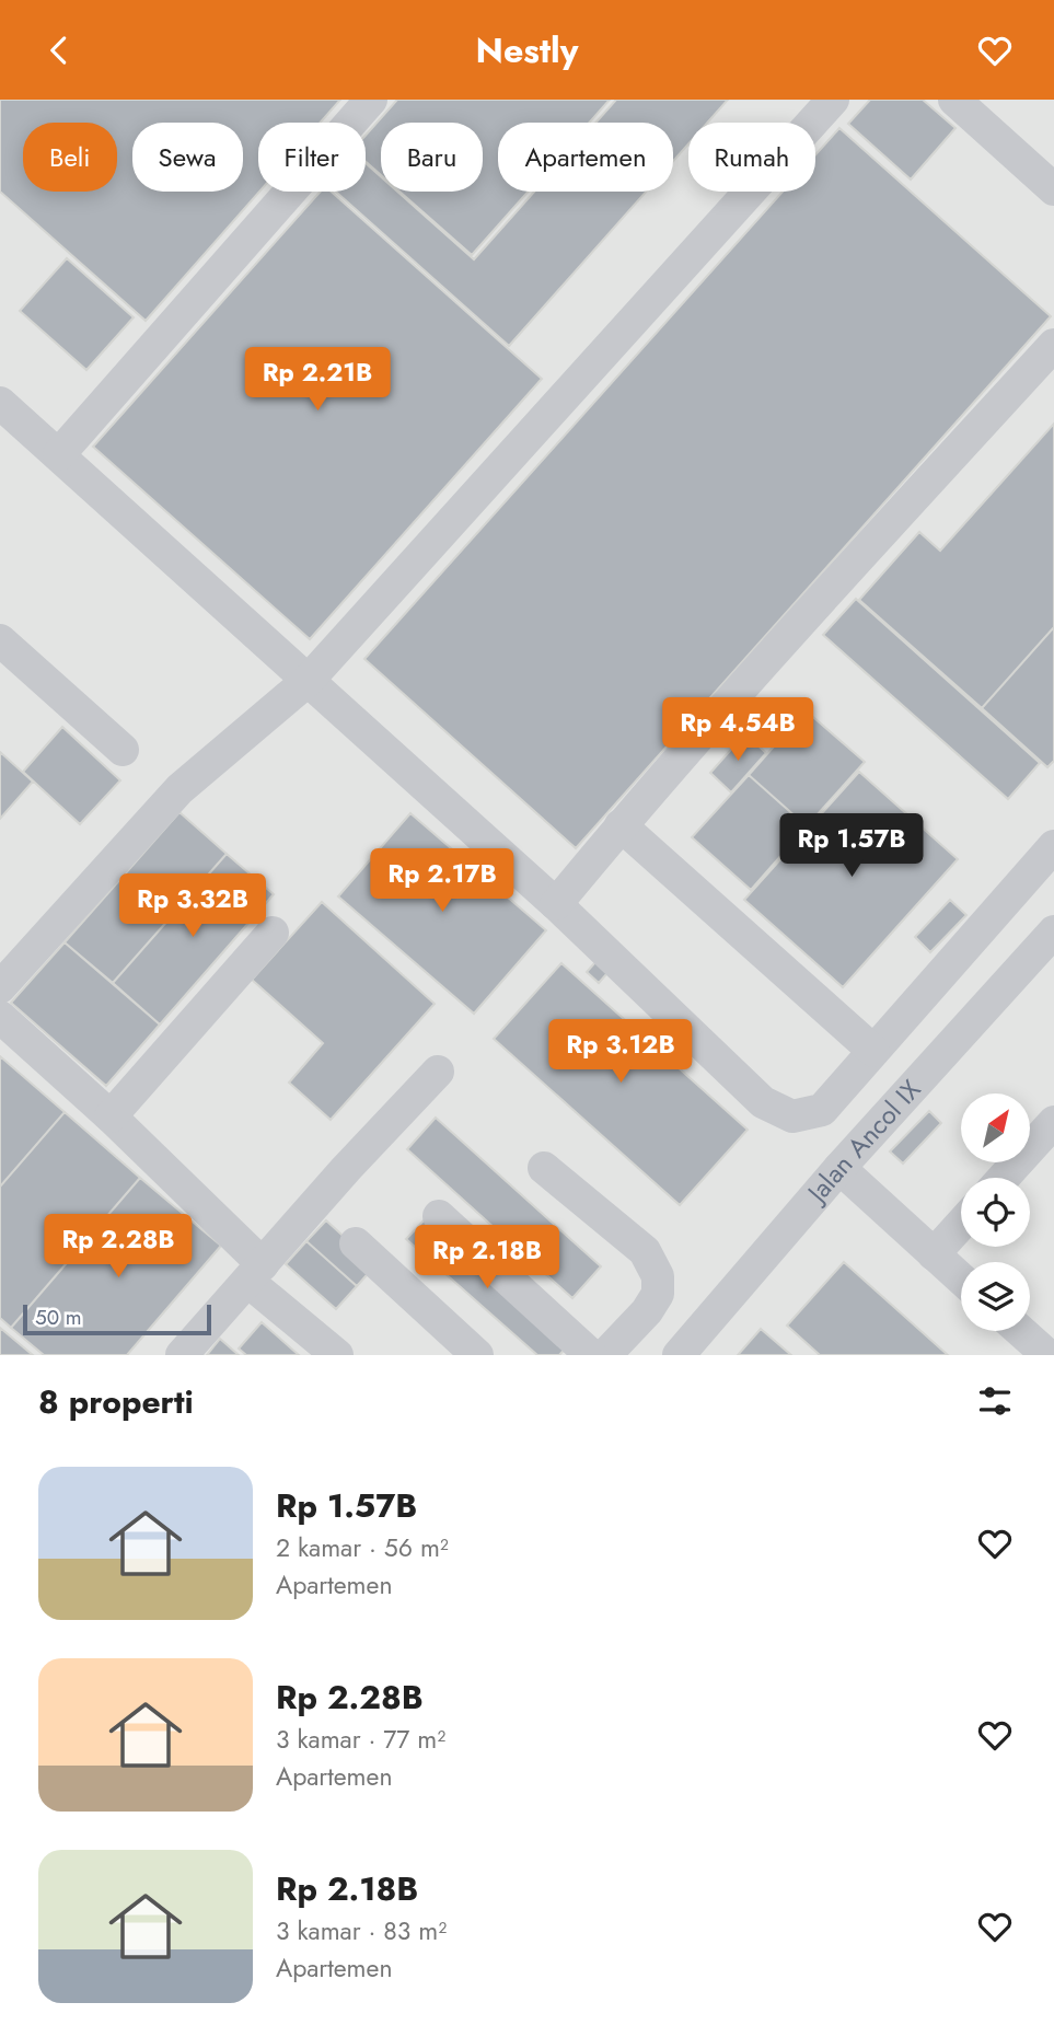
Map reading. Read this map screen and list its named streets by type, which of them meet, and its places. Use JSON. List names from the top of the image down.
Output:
{
  "streets": {
    "lane": ["Jalan Ancol IX"]
  },
  "scale_bar": "50 m",
  "north": "top right",
  "page": {
    "header": "Nestly",
    "chip": [
      "Beli",
      "Sewa",
      "Filter",
      "Baru",
      "Apartemen",
      "Rumah"
    ],
    "price": [
      "Rp 2.21B",
      "Rp 4.54B",
      "Rp 1.57B",
      "Rp 2.17B",
      "Rp 3.32B",
      "Rp 3.12B",
      "Rp 2.28B",
      "Rp 2.18B"
    ],
    "scale": "50 m",
    "heading": "8 properti",
    "list": [
      {
        "name": "Rp 1.57B",
        "note": "2 kamar · 56 m² · Apartemen"
      },
      {
        "name": "Rp 2.28B",
        "note": "3 kamar · 77 m² · Apartemen"
      },
      {
        "name": "Rp 2.18B",
        "note": "3 kamar · 83 m² · Apartemen"
      }
    ]
  }
}
